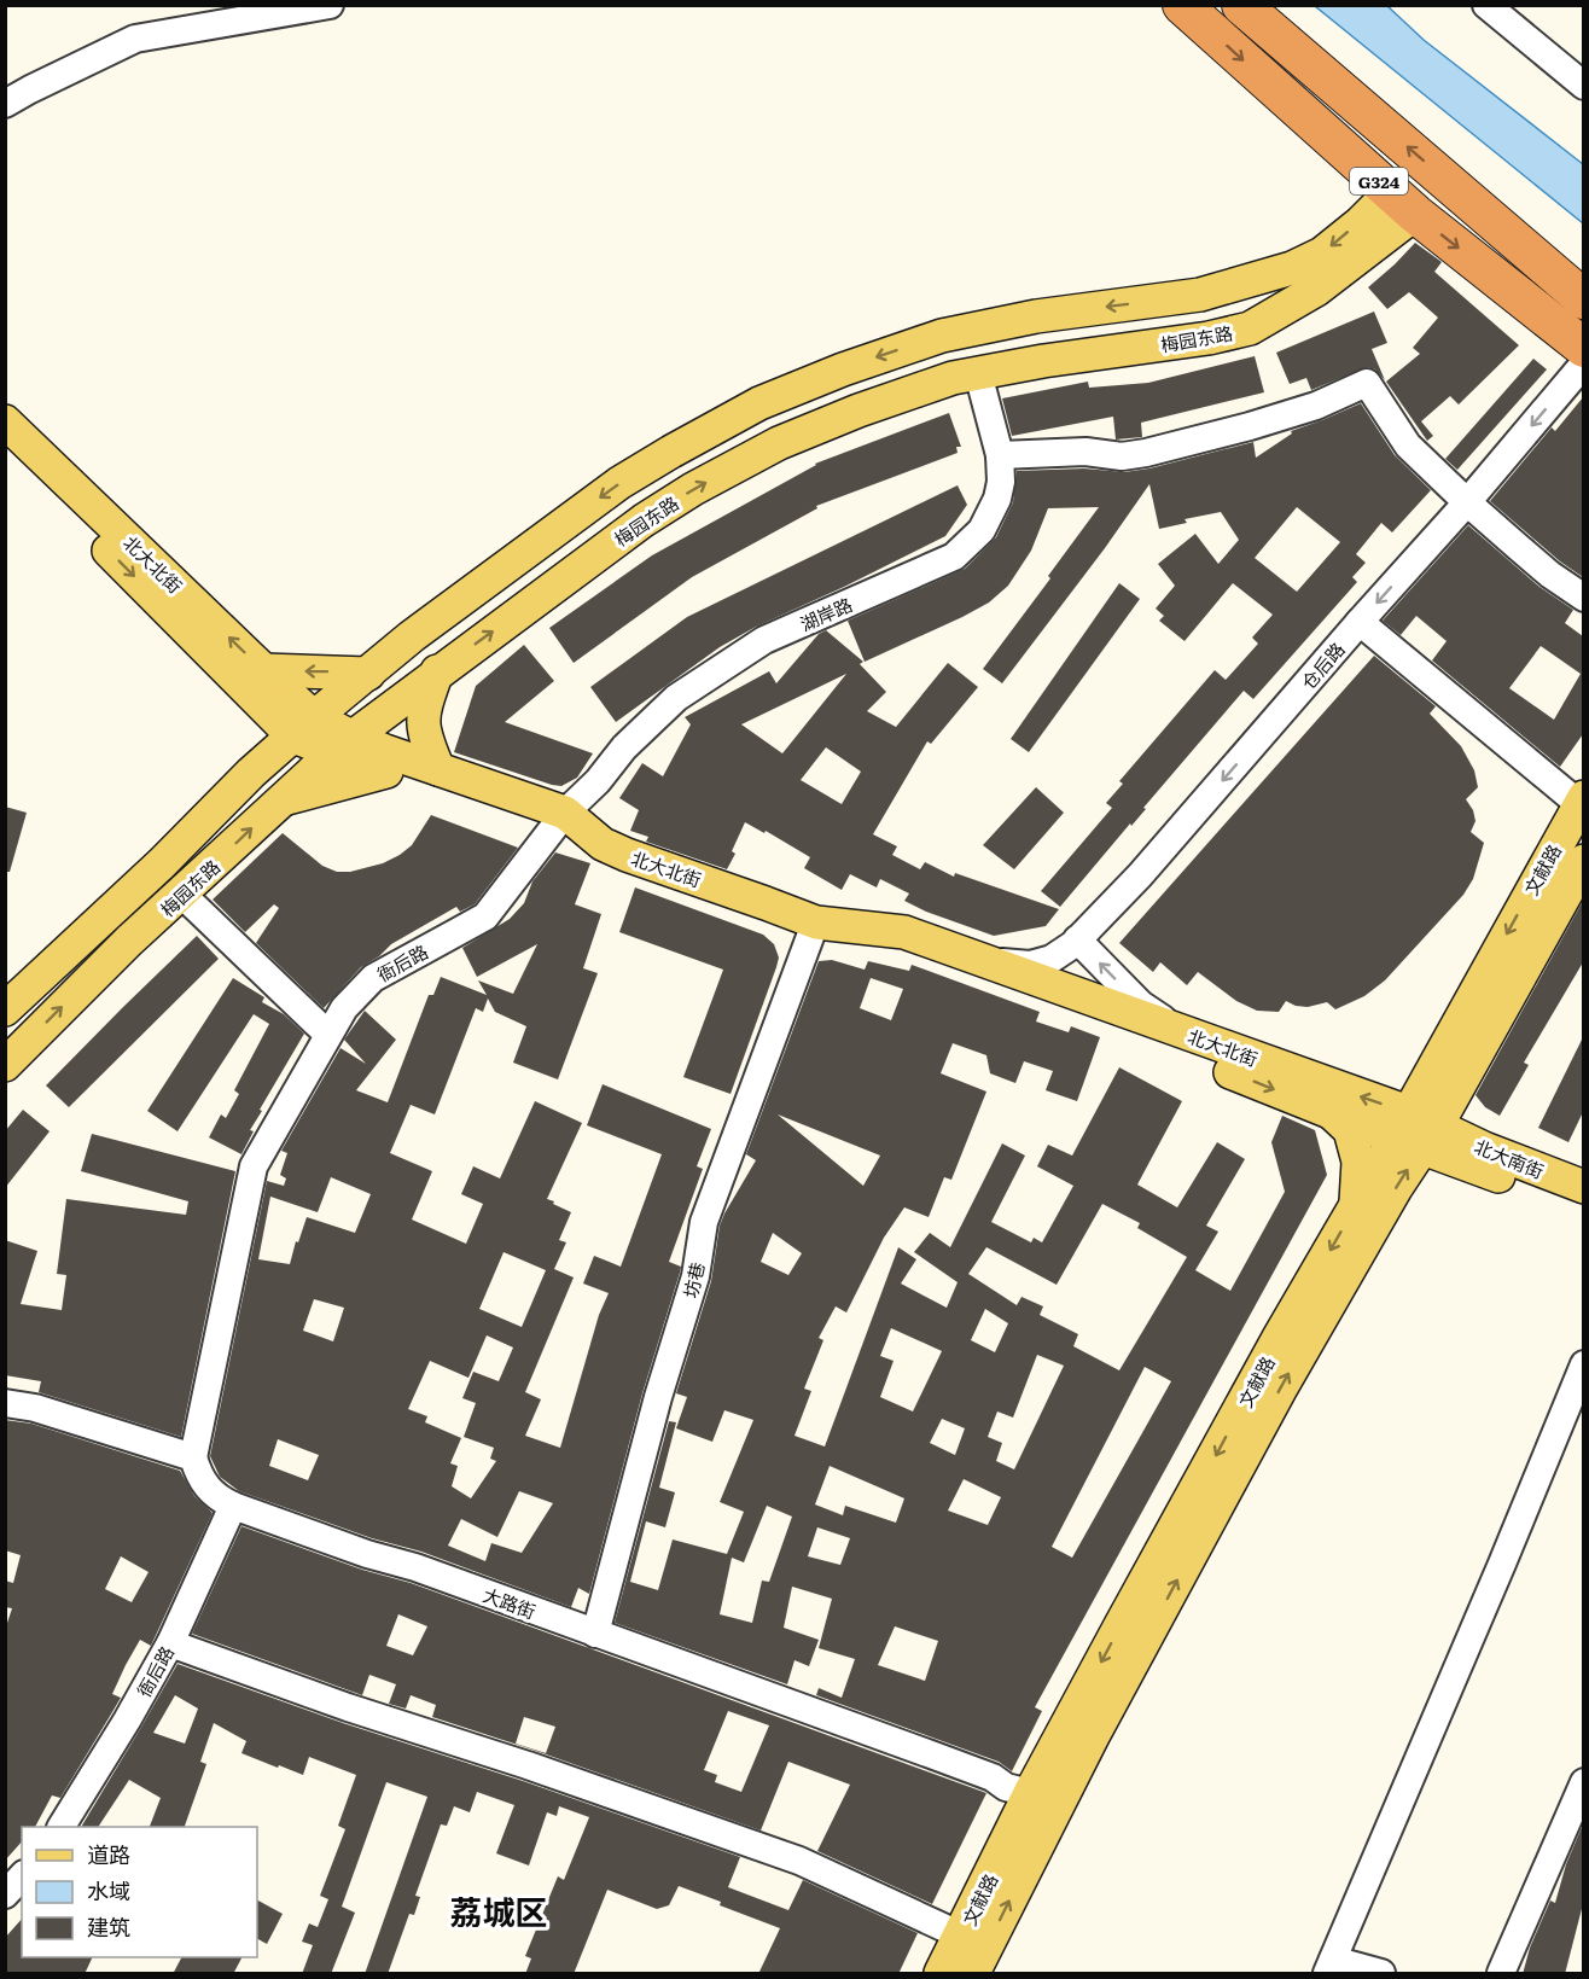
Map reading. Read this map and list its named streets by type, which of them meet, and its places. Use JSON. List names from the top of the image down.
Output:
{
  "streets": {
    "highway": ["G324"],
    "main road": [
      "梅园东路",
      "北大北街",
      "文献路",
      "北大南街"
    ],
    "street": [
      "湖岸路",
      "仓后路",
      "衙后路",
      "坊巷",
      "大路街"
    ]
  },
  "crossings": [
    ["G324", "梅园东路"],
    ["梅园东路", "北大北街"],
    ["梅园东路", "湖岸路"],
    ["北大北街", "湖岸路"],
    ["北大北街", "仓后路"],
    ["北大北街", "文献路"],
    ["北大北街", "衙后路"],
    ["北大北街", "北大南街"],
    ["北大北街", "坊巷"],
    ["湖岸路", "衙后路"],
    ["文献路", "北大南街"],
    ["文献路", "大路街"],
    ["衙后路", "大路街"],
    ["坊巷", "大路街"]
  ],
  "one_way": ["仓后路"],
  "districts": ["荔城区"],
  "legend": ["道路", "水域", "建筑"]
}
